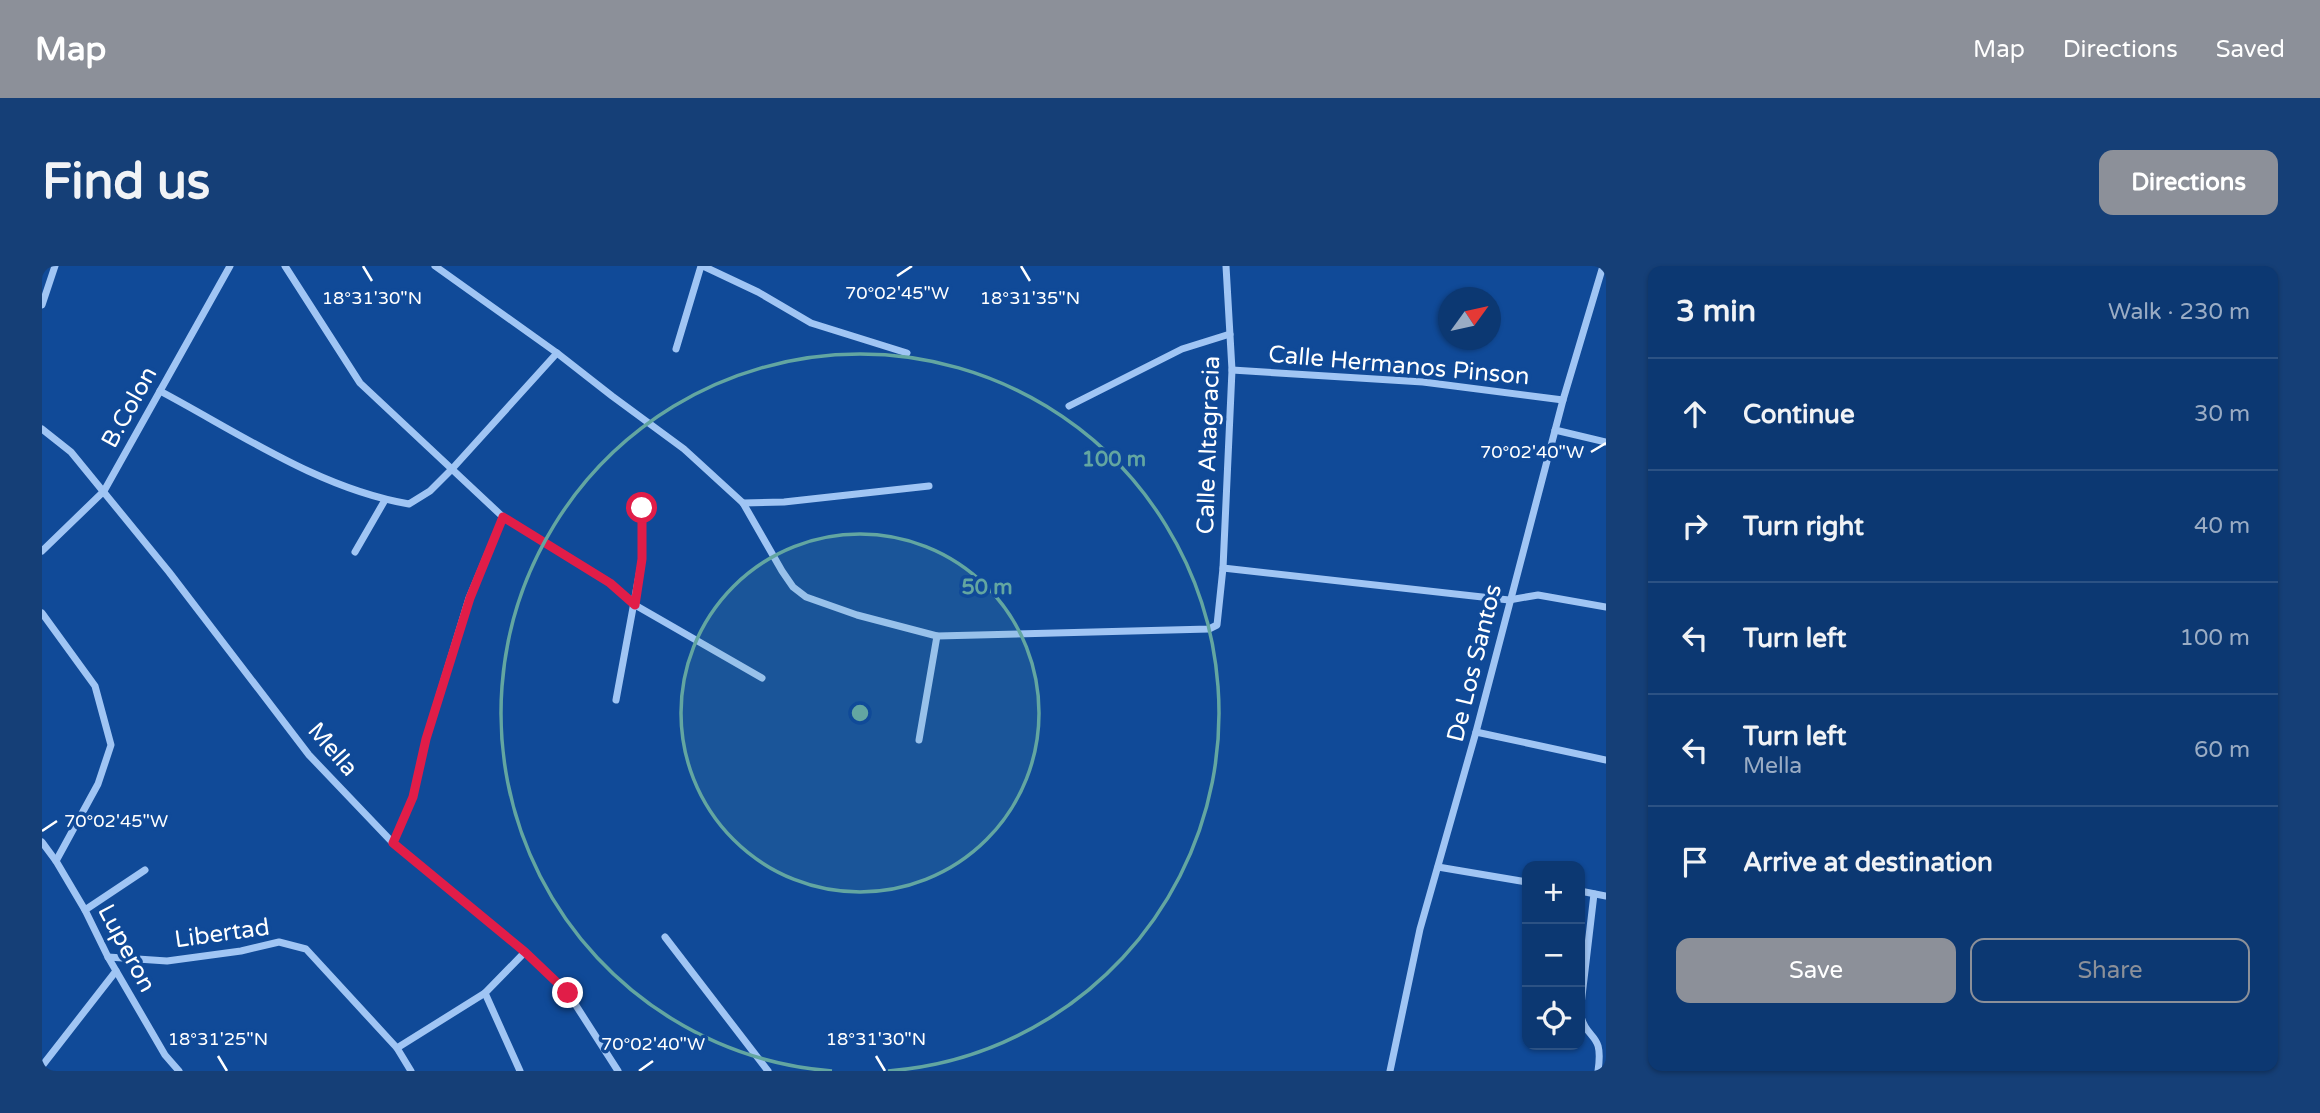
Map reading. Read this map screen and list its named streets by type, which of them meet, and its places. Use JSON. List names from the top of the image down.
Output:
{
  "streets": {
    "street": [
      "Calle Hermanos Pinson",
      "B.Colon",
      "Calle Altagracia",
      "De Los Santos",
      "Mella",
      "Libertad",
      "Luperon"
    ]
  },
  "crossings": [
    ["Calle Hermanos Pinson", "Calle Altagracia"],
    ["Calle Hermanos Pinson", "De Los Santos"],
    ["B.Colon", "Mella"],
    ["Libertad", "Luperon"]
  ],
  "north": "top right",
  "page": {
    "header": "Map",
    "nav": ["Map", "Directions", "Saved"],
    "buttons": [
      "Directions",
      ["Save", "Share"]
    ],
    "title": "Find us",
    "heading": ["3 min", "Walk · 230 m"],
    "list": [
      ["Continue", "30 m"],
      ["Turn right", "40 m"],
      ["Turn left", "100 m"],
      ["Turn left", "Mella", "60 m"],
      "Arrive at destination"
    ],
    "map_buttons": ["+", "−"]
  },
  "coordinates": [
    "70°02'45\"W",
    "18°31'30\"N",
    "18°31'35\"N",
    "70°02'40\"W",
    "18°31'25\"N"
  ],
  "rings": ["100 m", "50 m"]
}
